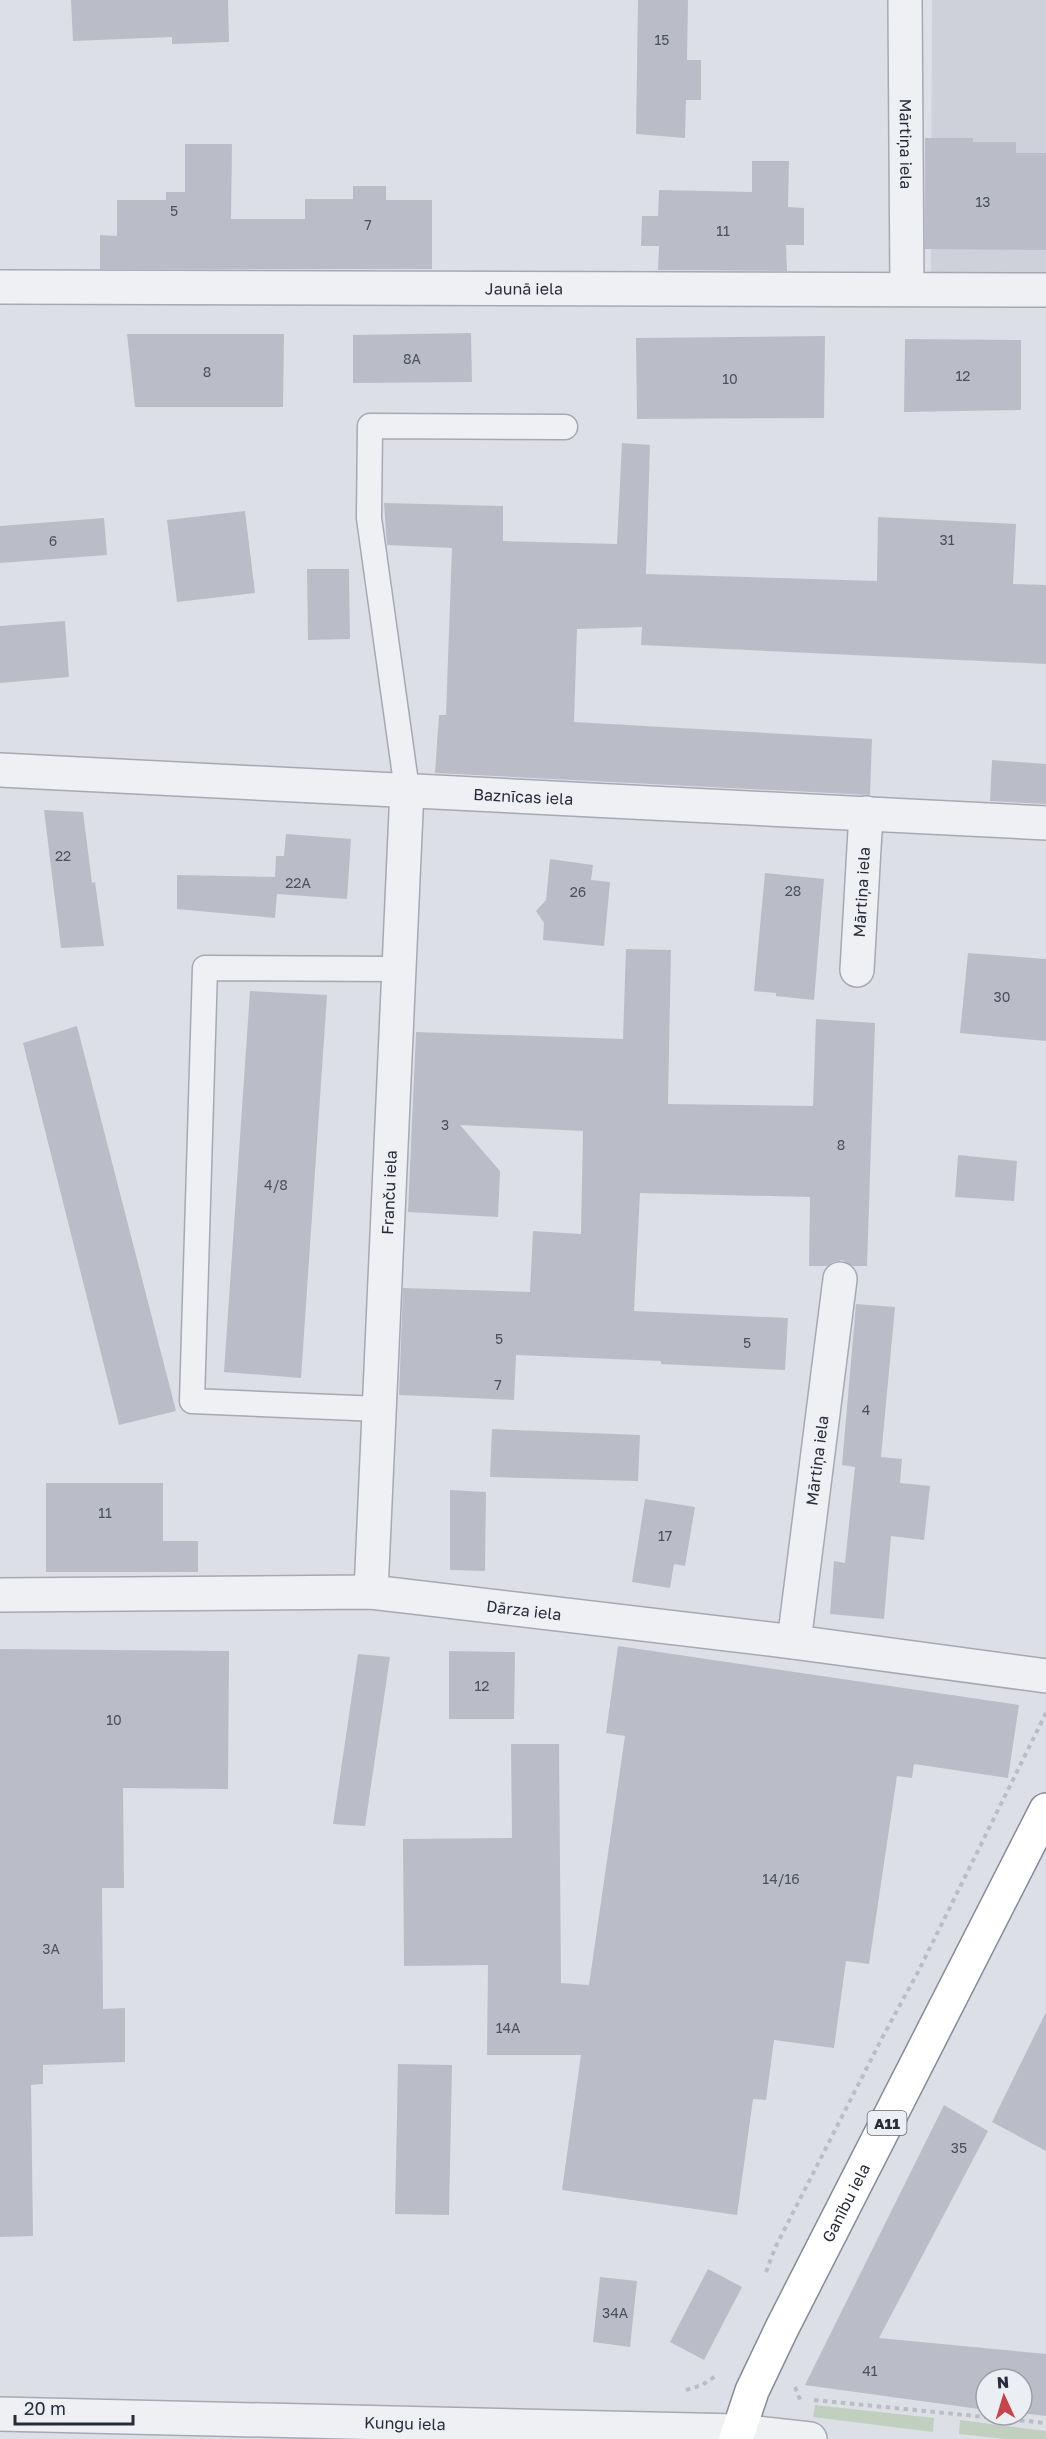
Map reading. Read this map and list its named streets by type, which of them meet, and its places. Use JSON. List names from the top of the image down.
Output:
{
  "streets": {
    "highway": ["A11", "Ganību iela"],
    "street": [
      "Mārtiņa iela",
      "Jaunā iela",
      "Baznīcas iela",
      "Franču iela",
      "Dārza iela",
      "Kungu iela"
    ]
  },
  "crossings": [
    ["Mārtiņa iela", "Jaunā iela"],
    ["Mārtiņa iela", "Baznīcas iela"],
    ["Mārtiņa iela", "Dārza iela"],
    ["Baznīcas iela", "Franču iela"],
    ["Franču iela", "Dārza iela"],
    ["Ganību iela", "Kungu iela"]
  ],
  "house_numbers": [
    "15",
    "13",
    "5",
    "7",
    "11",
    "8A",
    "8",
    "12",
    "10",
    "31",
    "6",
    "22",
    "22A",
    "28",
    "26",
    "30",
    "3",
    "8",
    "4/8",
    "5",
    "5",
    "7",
    "4",
    "11",
    "17",
    "12",
    "10",
    "14/16",
    "3A",
    "14A",
    "35",
    "34A",
    "41"
  ],
  "scale_bar": "20 m",
  "north": "top"
}
